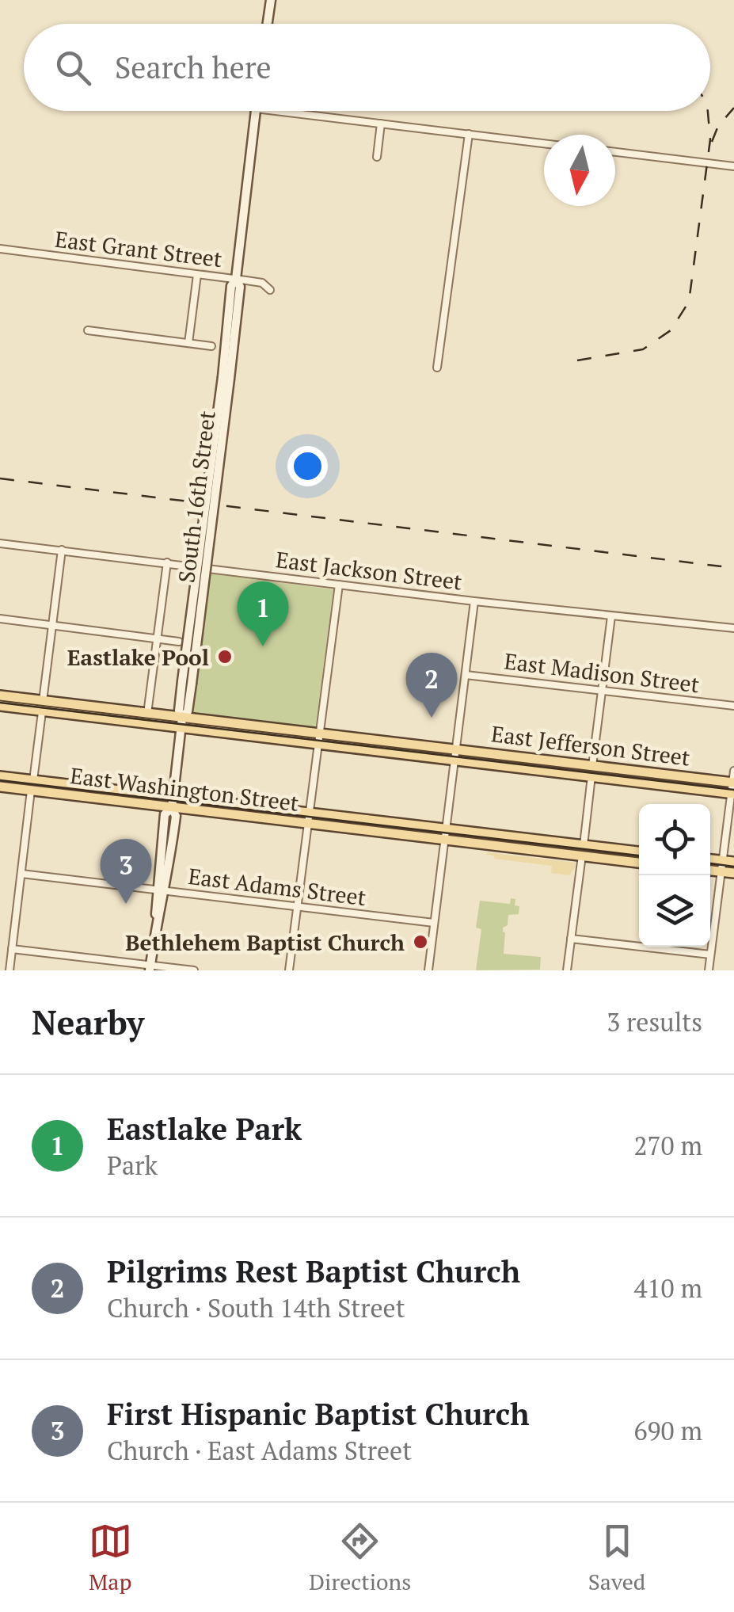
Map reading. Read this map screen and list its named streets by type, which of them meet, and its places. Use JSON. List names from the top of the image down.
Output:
{
  "streets": {
    "main road": ["South 16th Street", "East Jefferson Street", "East Washington Street"],
    "street": [
      "East Grant Street",
      "East Jackson Street",
      "East Madison Street",
      "East Adams Street"
    ]
  },
  "crossings": [
    ["East Grant Street", "South 16th Street"],
    ["South 16th Street", "East Jefferson Street"],
    ["South 16th Street", "East Washington Street"],
    ["South 16th Street", "East Adams Street"]
  ],
  "places": ["Eastlake Pool", "Bethlehem Baptist Church"],
  "north": "bottom",
  "page": {
    "search": "Search here",
    "pins": ["1", "2", "3"],
    "heading": ["Nearby", "3 results"],
    "list": [
      {
        "mark": "1",
        "name": "Eastlake Park",
        "note": "Park",
        "value": "270 m"
      },
      {
        "mark": "2",
        "name": "Pilgrims Rest Baptist Church",
        "note": "Church · South 14th Street",
        "value": "410 m"
      },
      {
        "mark": "3",
        "name": "First Hispanic Baptist Church",
        "note": "Church · East Adams Street",
        "value": "690 m"
      }
    ],
    "nav": ["Map", "Directions", "Saved"]
  }
}
